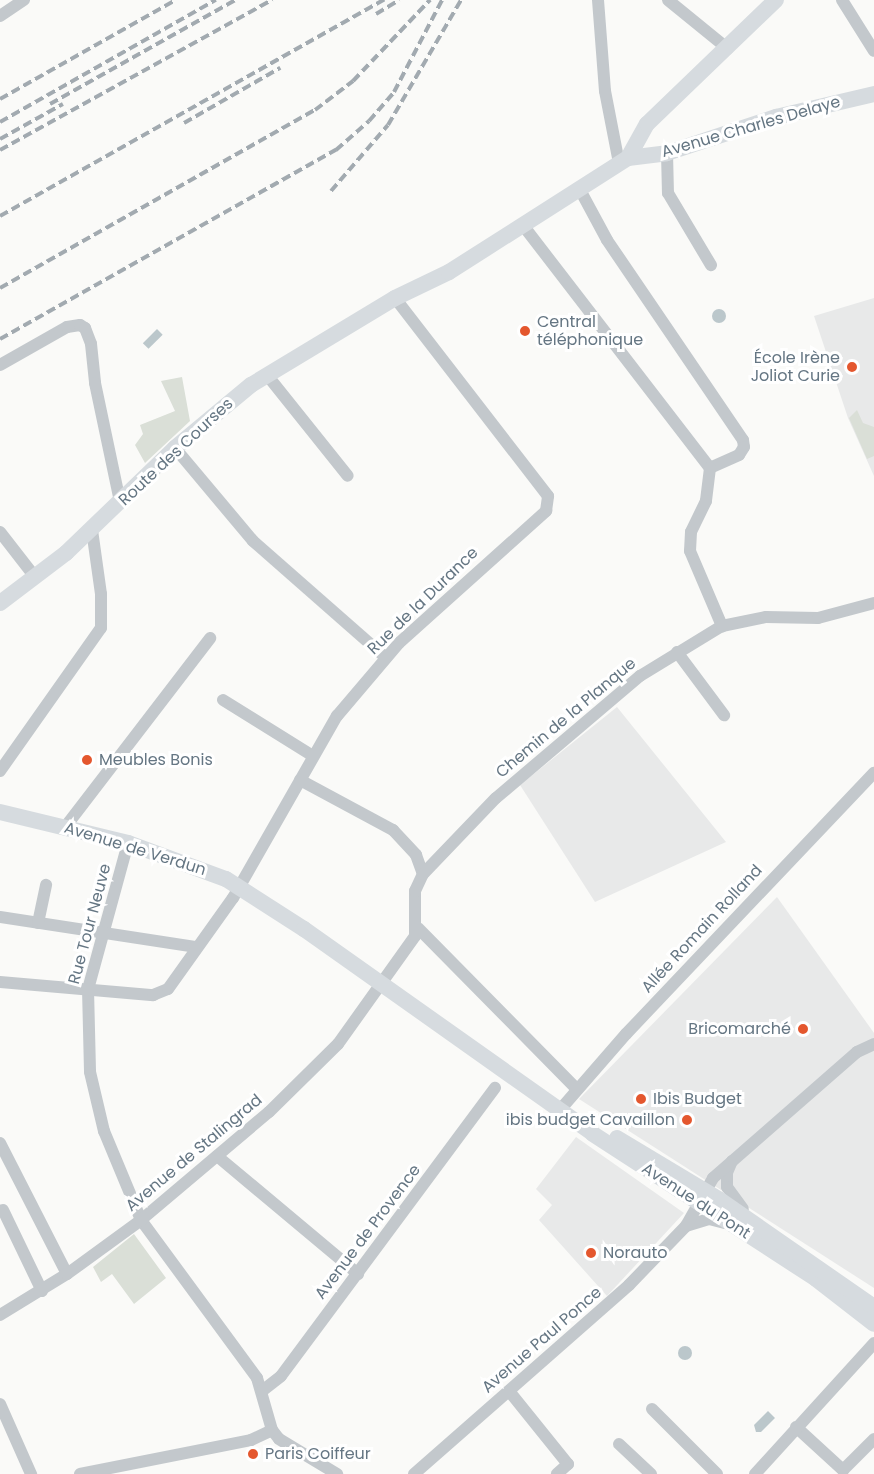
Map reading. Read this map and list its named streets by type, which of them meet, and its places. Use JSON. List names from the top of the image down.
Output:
{
  "streets": {
    "street": [
      "Avenue Charles Delaye",
      "Route des Courses",
      "Rue de la Durance",
      "Chemin de la Planque",
      "Avenue de Verdun",
      "Rue Tour Neuve",
      "Allée Romain Rolland",
      "Avenue de Stalingrad",
      "Avenue du Pont",
      "Avenue de Provence",
      "Avenue Paul Ponce"
    ]
  },
  "crossings": [
    ["Avenue Charles Delaye", "Route des Courses"],
    ["Route des Courses", "Rue de la Durance"],
    ["Rue de la Durance", "Avenue de Verdun"],
    ["Rue de la Durance", "Rue Tour Neuve"],
    ["Avenue de Verdun", "Rue Tour Neuve"],
    ["Avenue de Verdun", "Avenue de Stalingrad"],
    ["Avenue de Verdun", "Avenue du Pont"],
    ["Rue Tour Neuve", "Avenue de Stalingrad"],
    ["Rue Tour Neuve", "Avenue de Provence"],
    ["Allée Romain Rolland", "Avenue du Pont"],
    ["Avenue de Stalingrad", "Avenue du Pont"],
    ["Avenue du Pont", "Avenue Paul Ponce"]
  ],
  "places": [
    "Central téléphonique",
    "École Irène Joliot Curie",
    "Meubles Bonis",
    "Bricomarché",
    "Ibis Budget",
    "ibis budget Cavaillon",
    "Norauto",
    "Paris Coiffeur"
  ]
}
